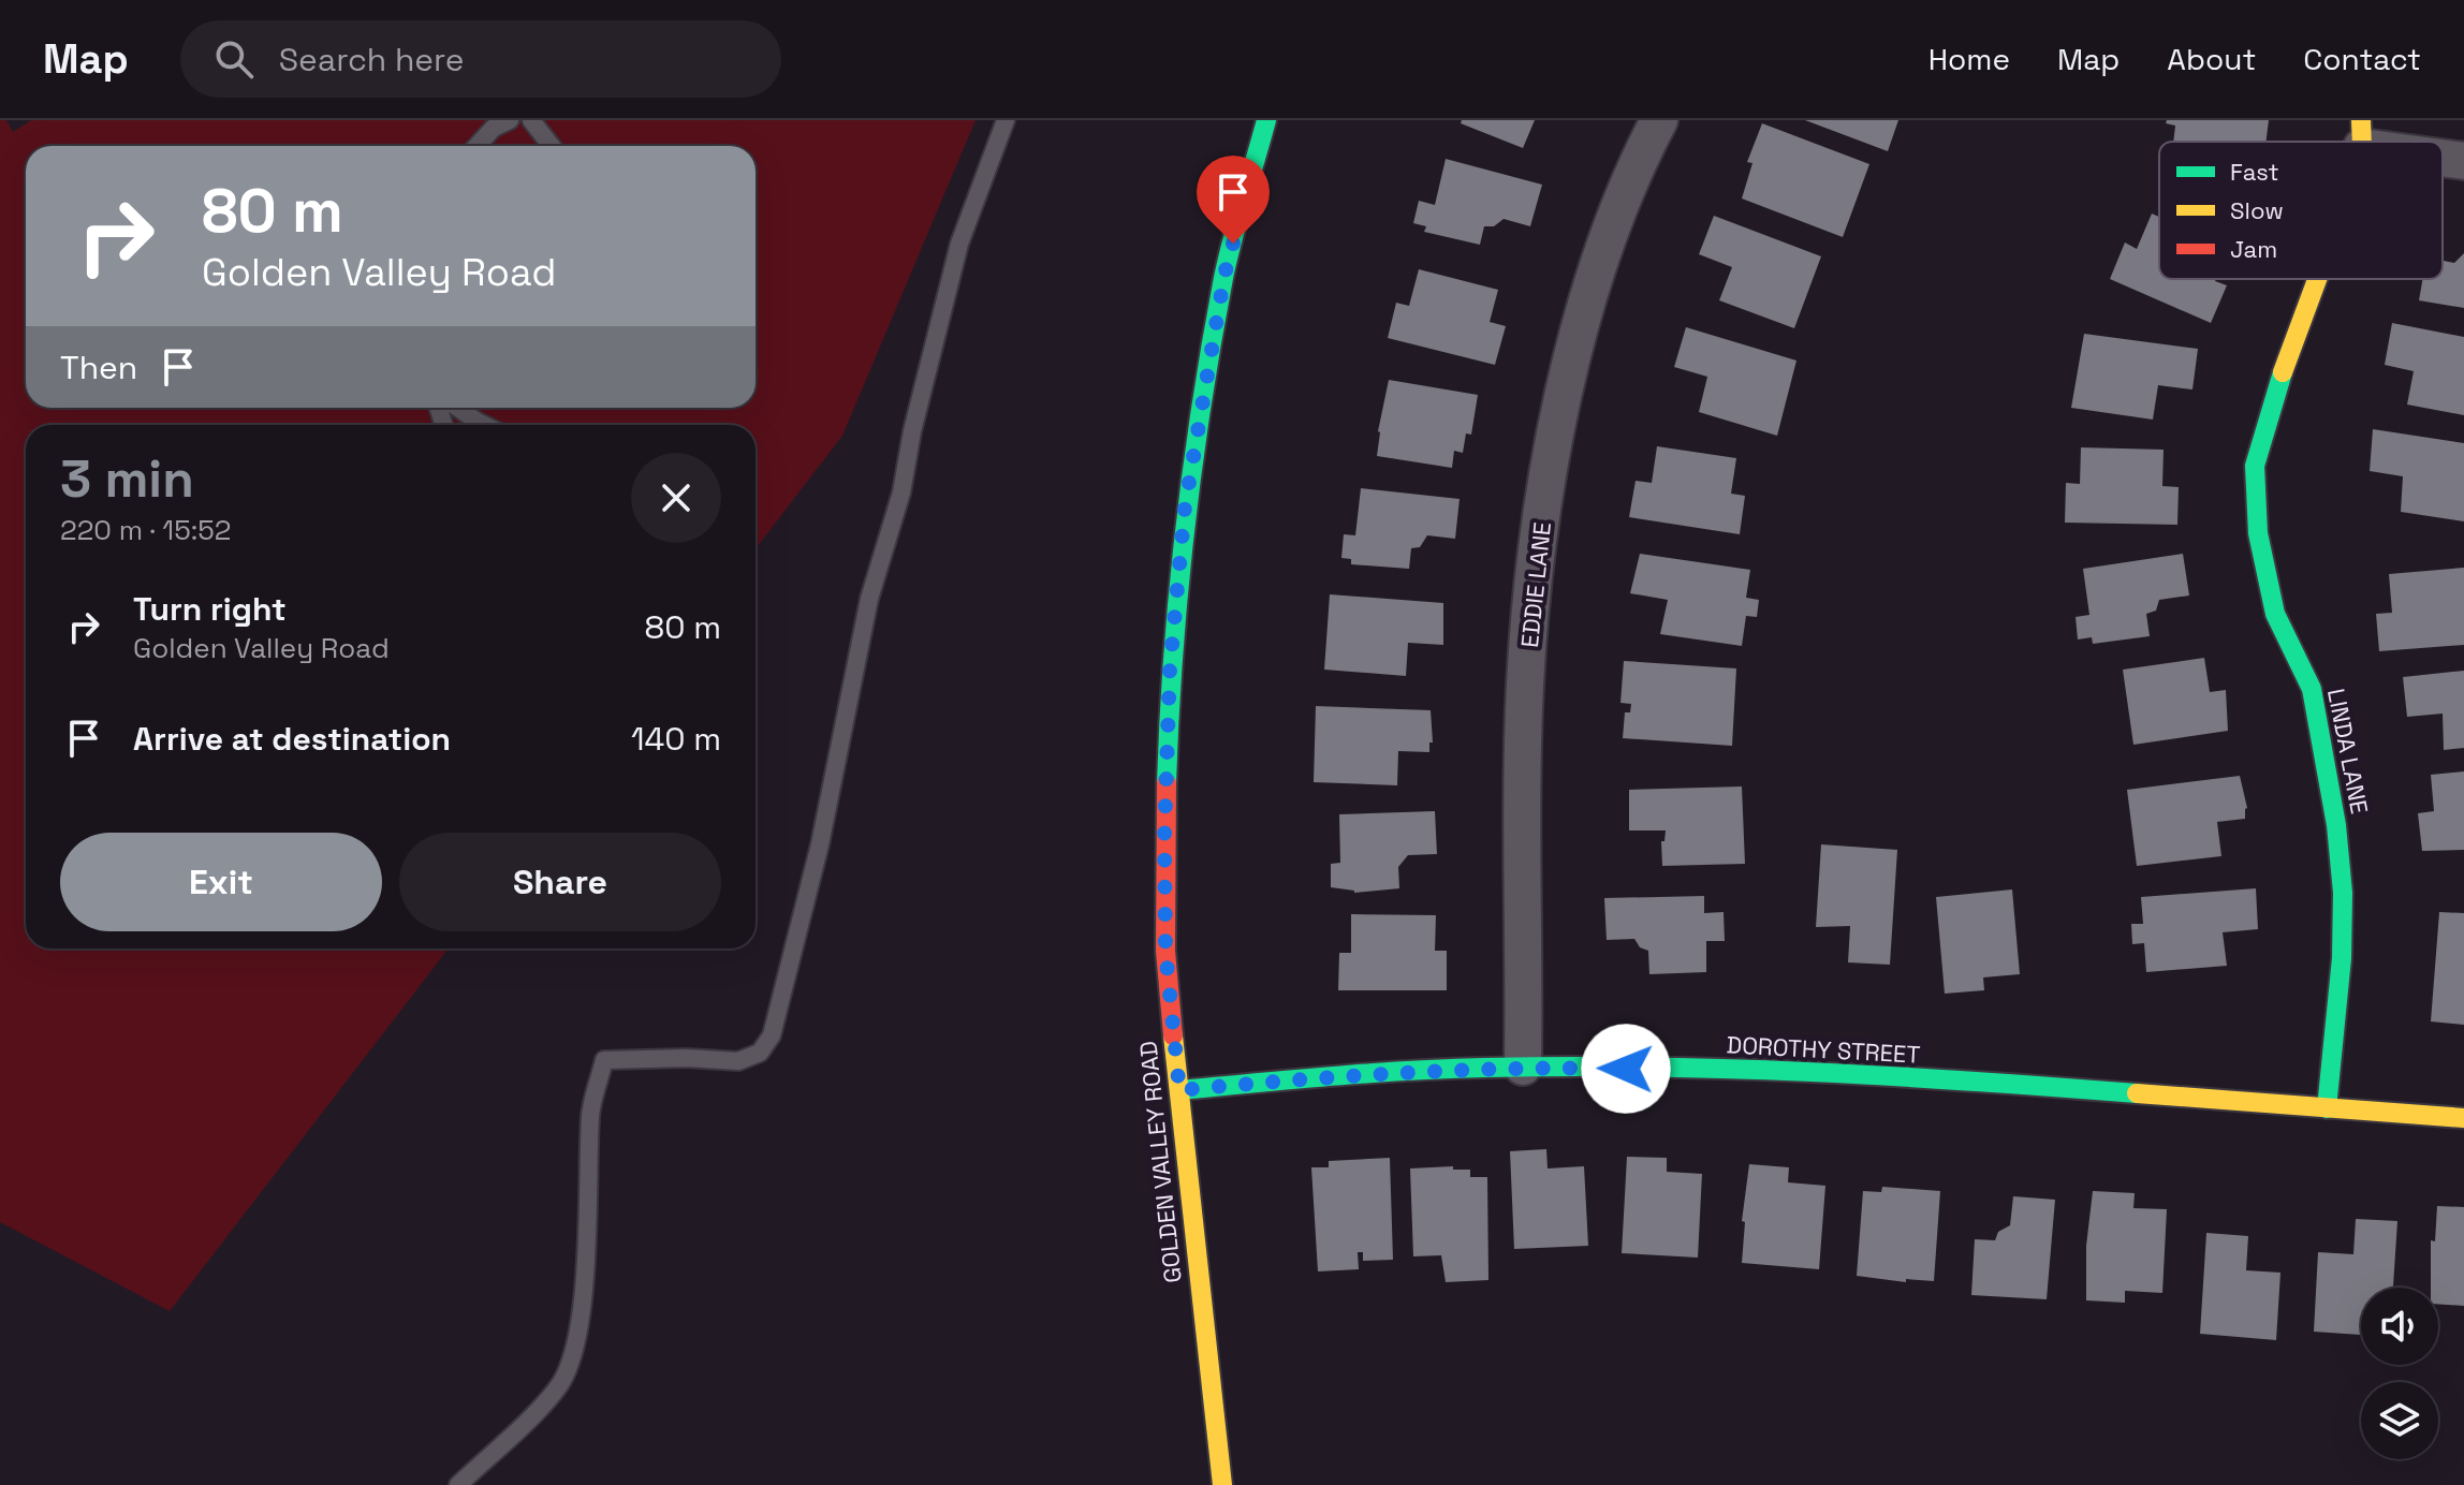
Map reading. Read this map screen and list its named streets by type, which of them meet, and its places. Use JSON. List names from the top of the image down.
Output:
{
  "streets": {
    "street": [
      "EDDIE LANE",
      "LINDA LANE",
      "DOROTHY STREET",
      "GOLDEN VALLEY ROAD"
    ]
  },
  "crossings": [
    ["EDDIE LANE", "DOROTHY STREET"],
    ["LINDA LANE", "DOROTHY STREET"],
    ["DOROTHY STREET", "GOLDEN VALLEY ROAD"]
  ],
  "legend": ["Fast", "Slow", "Jam"],
  "page": {
    "header": "Map",
    "search": "Search here",
    "nav": [
      "Home",
      "Map",
      "About",
      "Contact"
    ],
    "turn": ["80 m", "Golden Valley Road"],
    "then": "Then",
    "heading": ["3 min", "220 m · 15:52"],
    "list": [
      {
        "name": "Turn right",
        "note": "Golden Valley Road",
        "value": "80 m"
      },
      {
        "name": "Arrive at destination",
        "value": "140 m"
      }
    ],
    "buttons": ["Exit", "Share"]
  }
}
